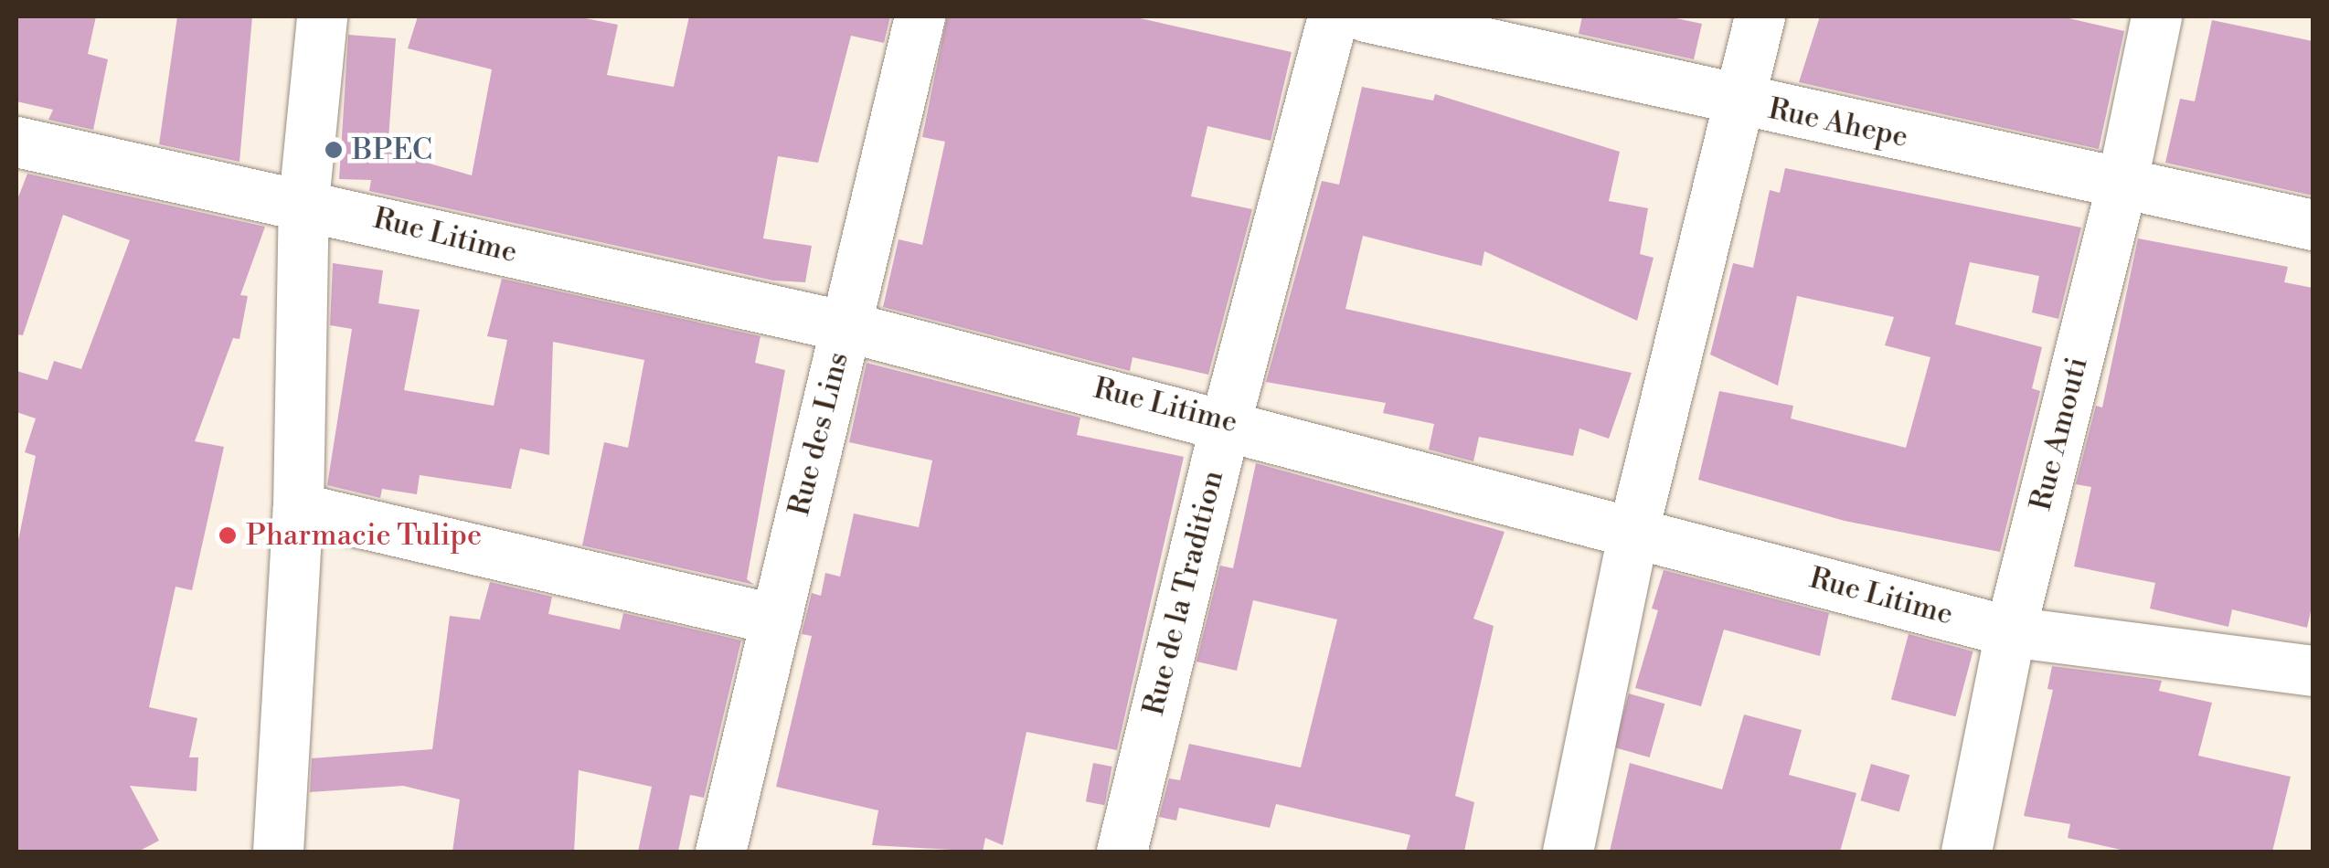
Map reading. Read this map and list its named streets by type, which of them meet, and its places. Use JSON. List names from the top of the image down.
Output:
{
  "streets": {
    "street": [
      "Rue Ahepe",
      "Rue Litime",
      "Rue des Lins",
      "Rue Amouti",
      "Rue de la Tradition"
    ]
  },
  "crossings": [
    ["Rue Ahepe", "Rue Amouti"],
    ["Rue Litime", "Rue des Lins"],
    ["Rue Litime", "Rue Amouti"],
    ["Rue Litime", "Rue de la Tradition"]
  ],
  "places": ["BPEC", "Pharmacie Tulipe"]
}
